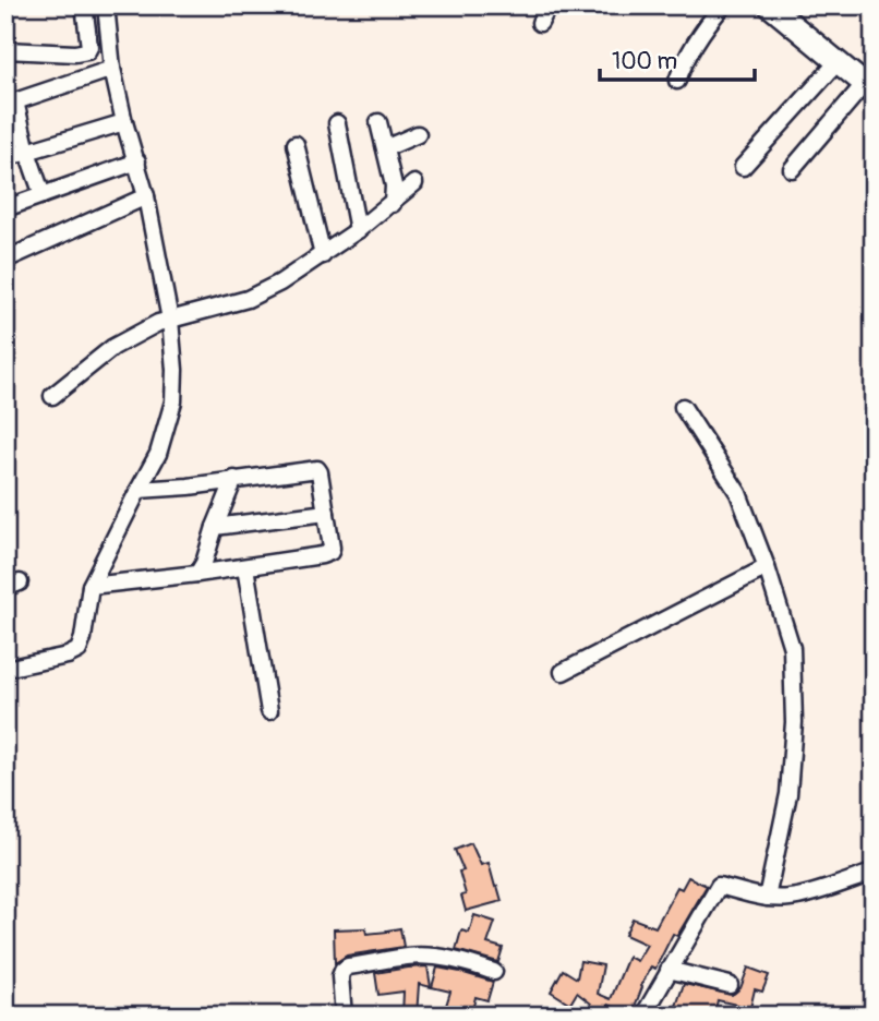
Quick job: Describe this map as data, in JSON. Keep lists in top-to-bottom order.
{
  "scale_bar": "100 m"
}
